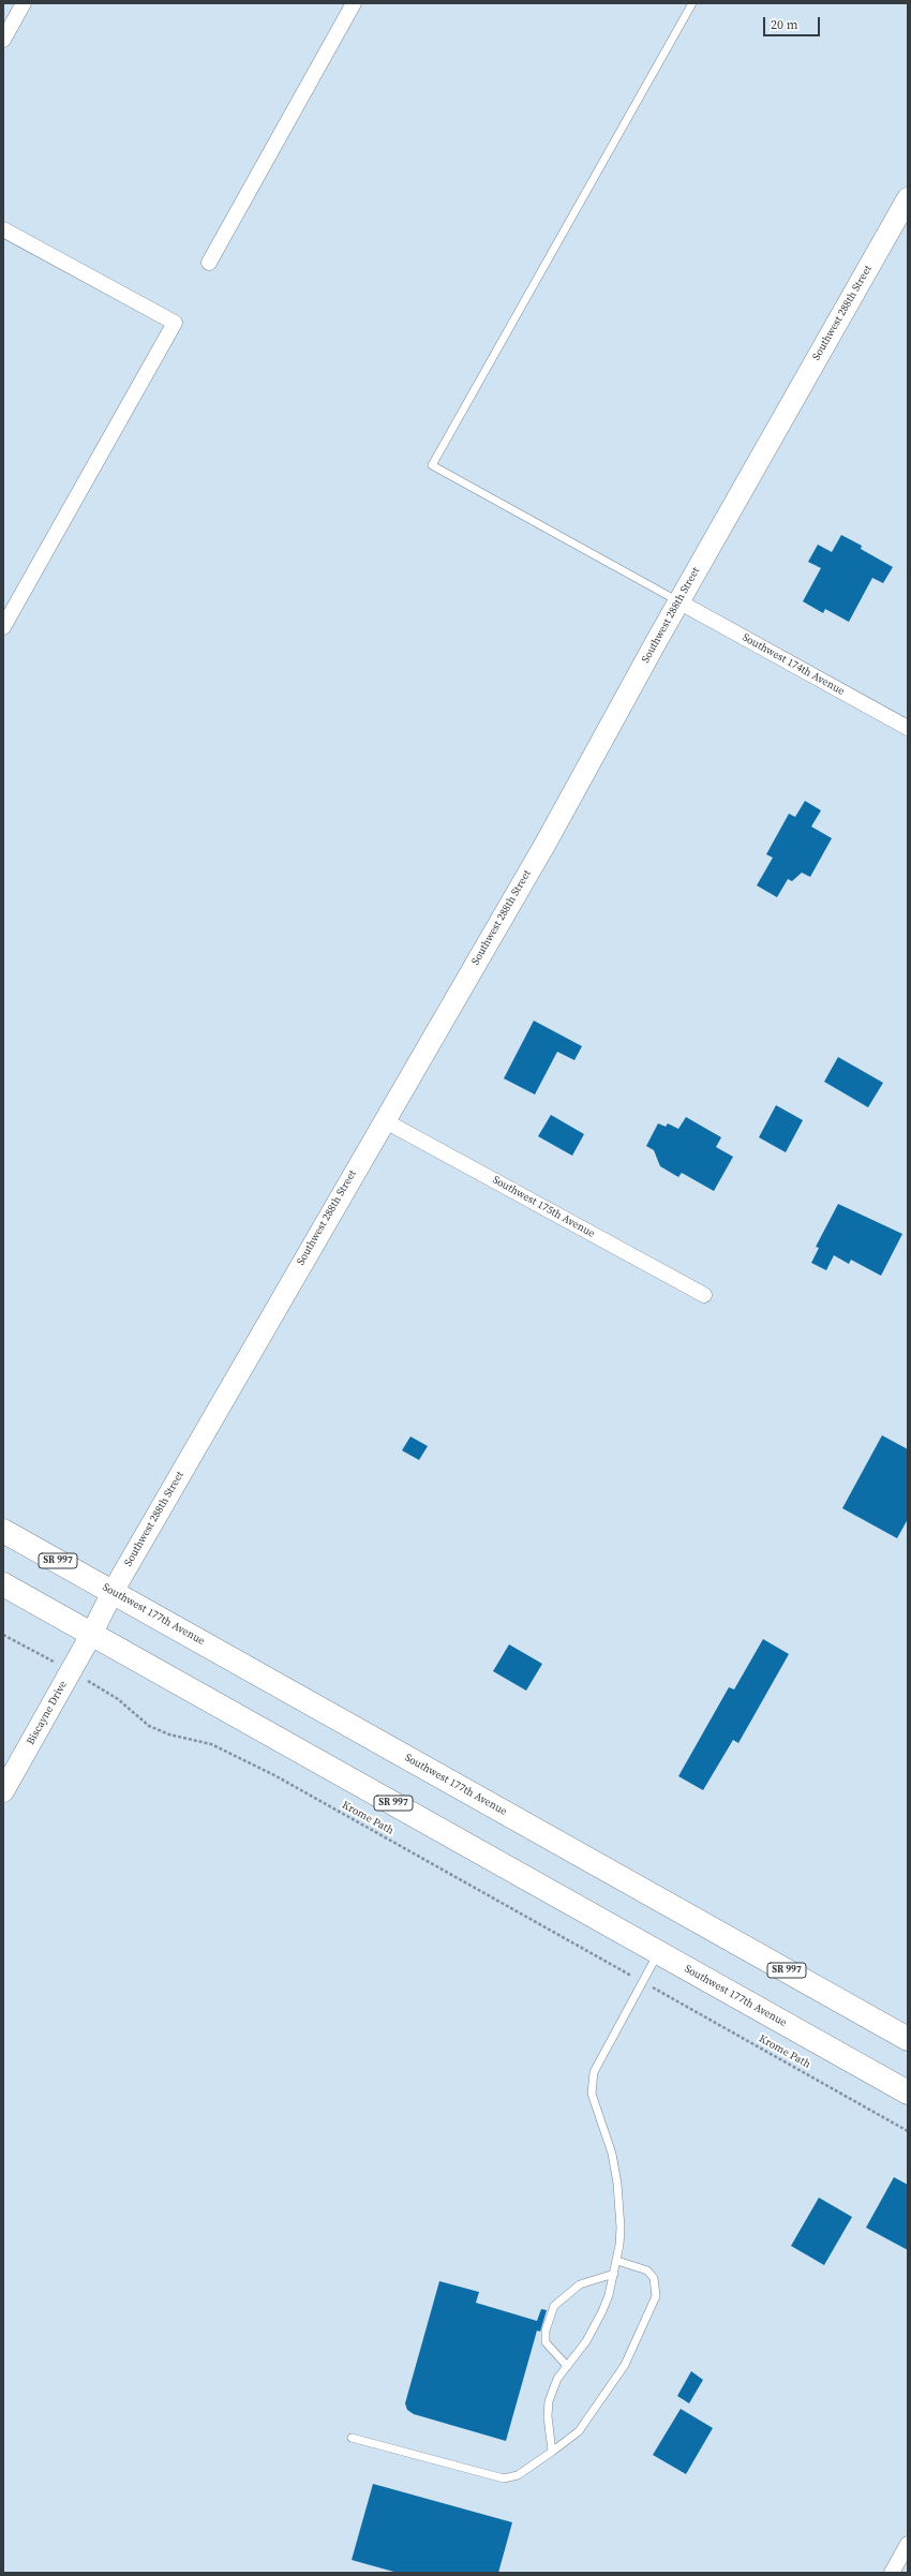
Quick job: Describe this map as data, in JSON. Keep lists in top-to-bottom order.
{
  "streets": {
    "highway": ["SR 997", "Southwest 177th Avenue"],
    "street": [
      "Southwest 288th Street",
      "Southwest 174th Avenue",
      "Southwest 175th Avenue",
      "Biscayne Drive"
    ],
    "path": ["Krome Path"]
  },
  "crossings": [
    ["Southwest 288th Street", "Southwest 174th Avenue"],
    ["Southwest 288th Street", "Southwest 175th Avenue"],
    ["Southwest 288th Street", "Southwest 177th Avenue"],
    ["Southwest 288th Street", "Biscayne Drive"],
    ["Southwest 177th Avenue", "Biscayne Drive"]
  ],
  "scale_bar": "20 m"
}
